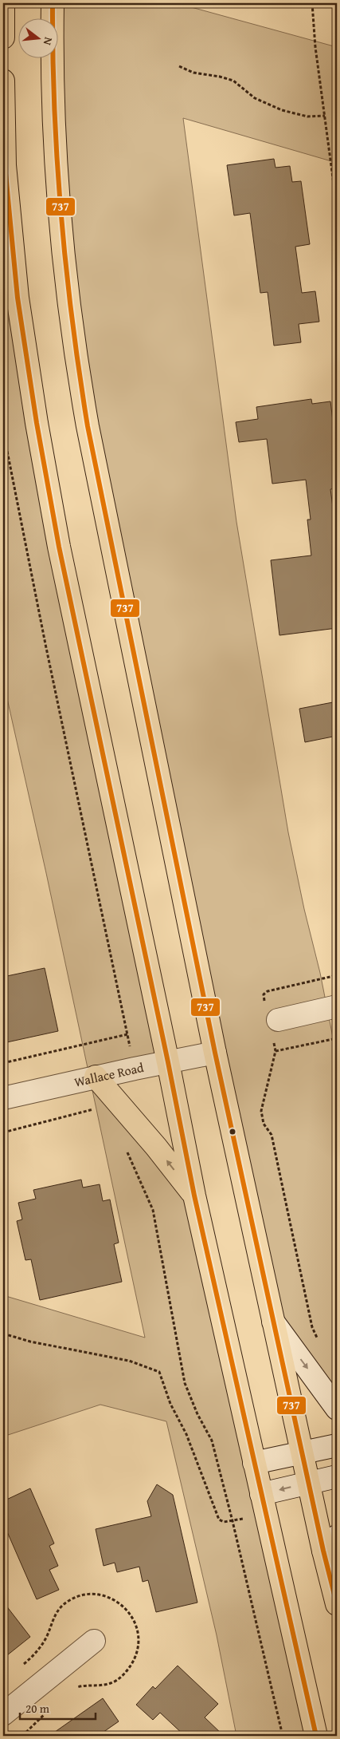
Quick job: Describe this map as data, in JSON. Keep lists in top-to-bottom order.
{
  "streets": {
    "street": ["Wallace Road"]
  },
  "lines": ["transit line 737"],
  "scale_bar": "20 m",
  "north": "right"
}
